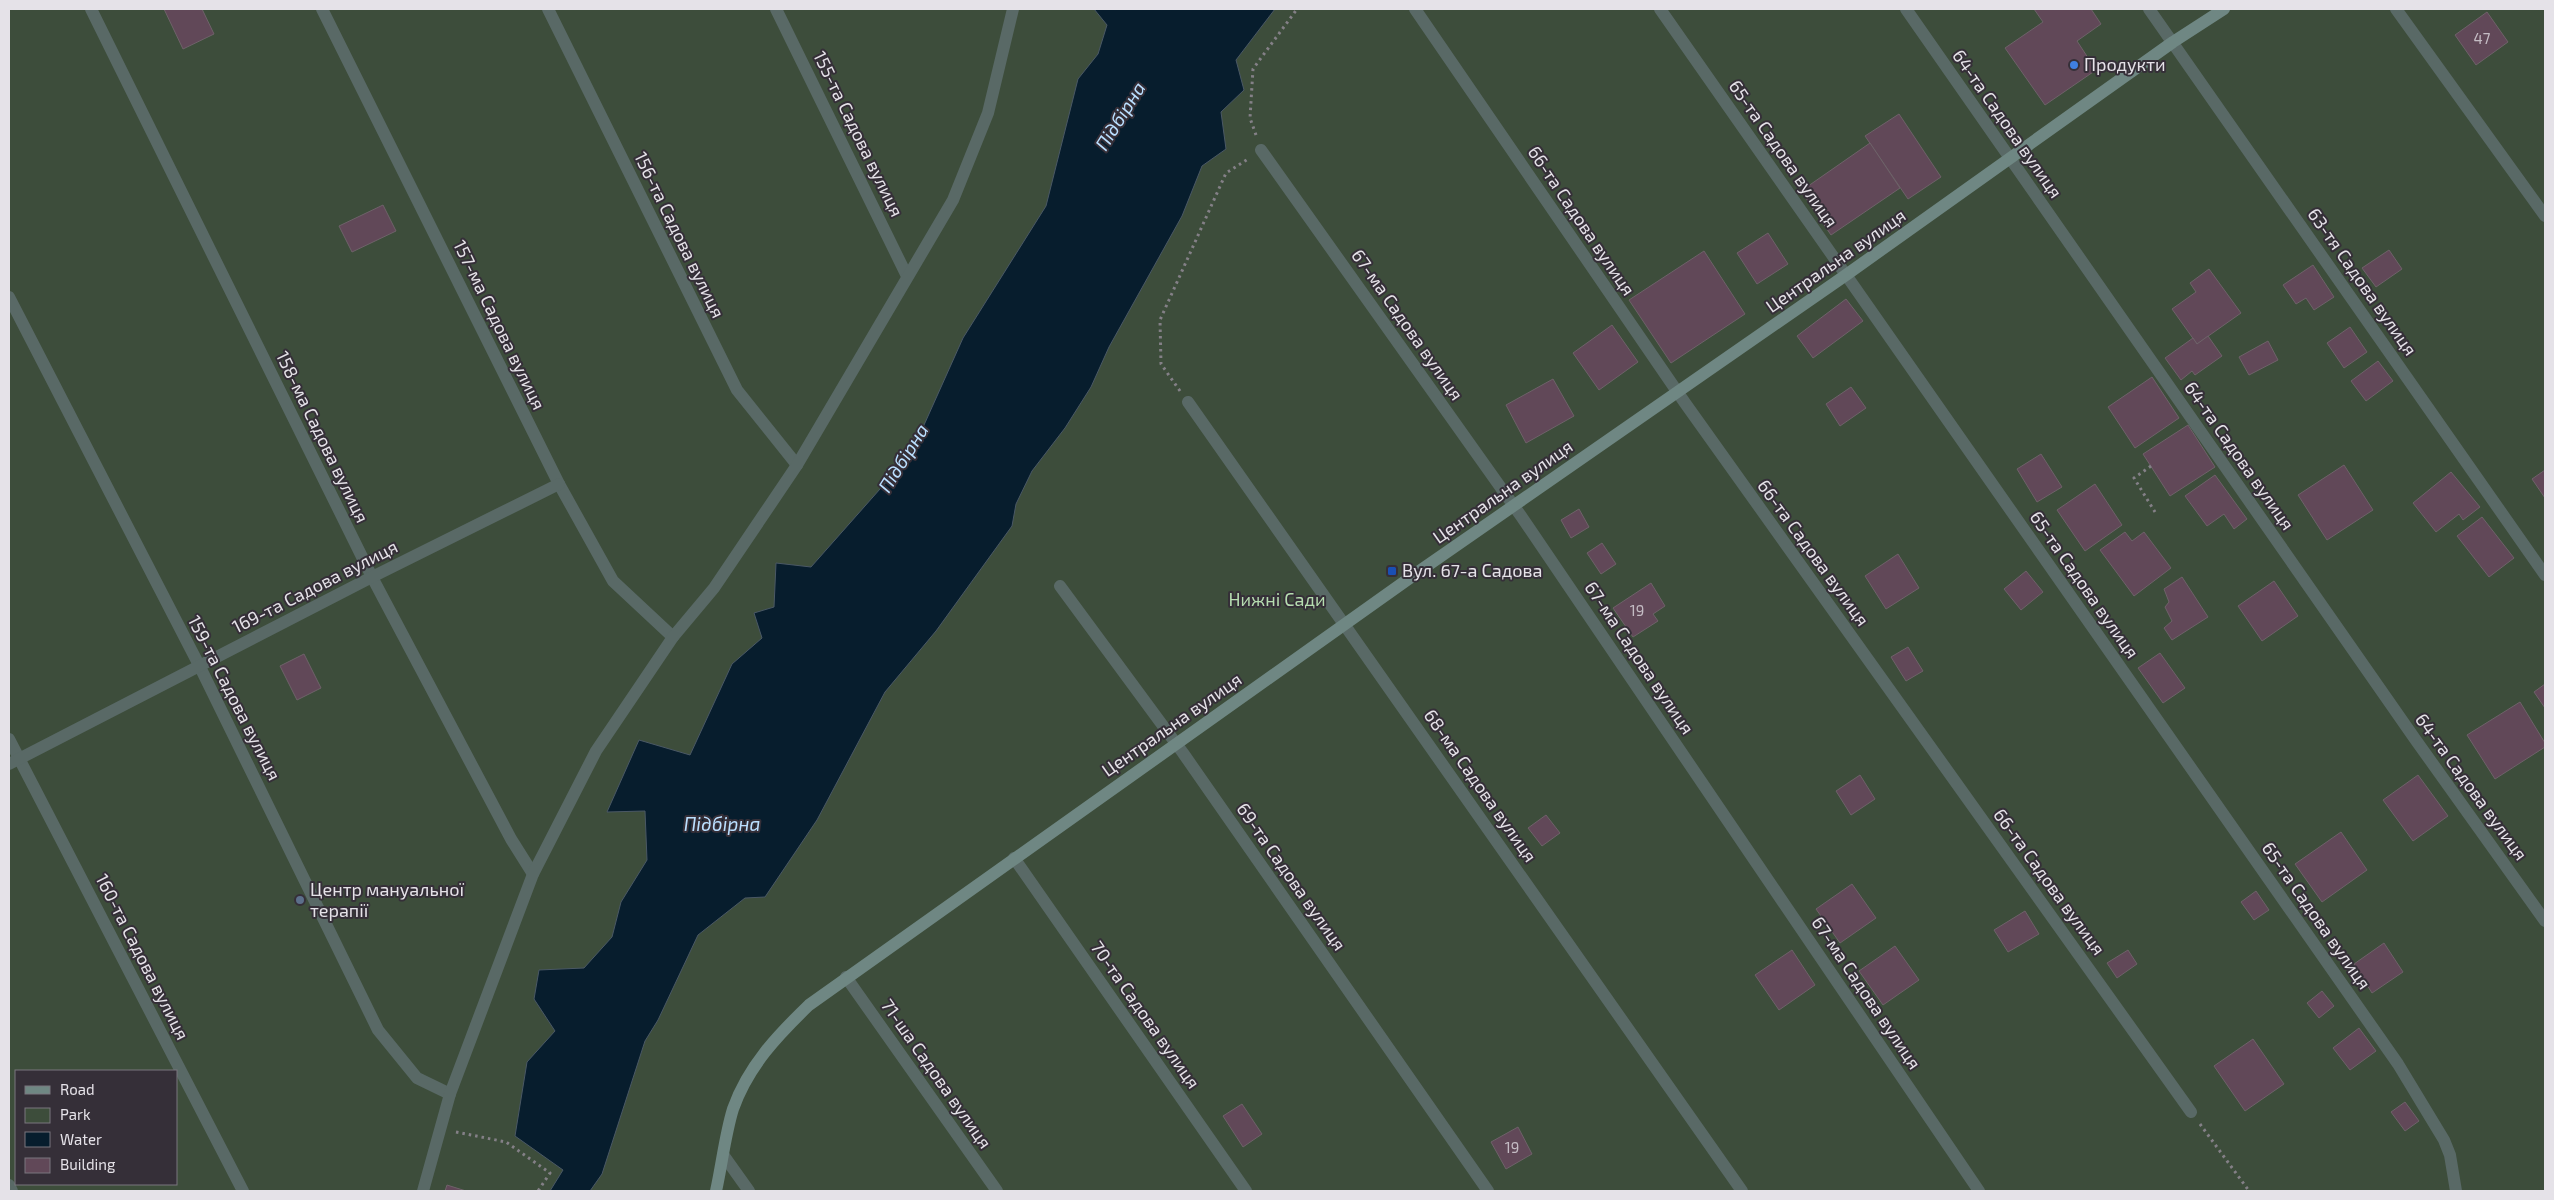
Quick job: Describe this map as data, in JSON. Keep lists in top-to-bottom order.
{
  "streets": {
    "street": [
      "64-та Садова вулиця",
      "155-та Садова вулиця",
      "65-та Садова вулиця",
      "66-та Садова вулиця",
      "156-та Садова вулиця",
      "Центральна вулиця",
      "63-тя Садова вулиця",
      "157-ма Садова вулиця",
      "67-ма Садова вулиця",
      "158-ма Садова вулиця",
      "169-та Садова вулиця",
      "159-та Садова вулиця",
      "68-ма Садова вулиця",
      "69-та Садова вулиця",
      "160-та Садова вулиця",
      "70-та Садова вулиця",
      "71-ша Садова вулиця"
    ]
  },
  "crossings": [
    ["64-та Садова вулиця", "Центральна вулиця"],
    ["65-та Садова вулиця", "Центральна вулиця"],
    ["66-та Садова вулиця", "Центральна вулиця"],
    ["Центральна вулиця", "63-тя Садова вулиця"],
    ["Центральна вулиця", "67-ма Садова вулиця"],
    ["Центральна вулиця", "68-ма Садова вулиця"],
    ["Центральна вулиця", "69-та Садова вулиця"],
    ["Центральна вулиця", "70-та Садова вулиця"],
    ["Центральна вулиця", "71-ша Садова вулиця"],
    ["157-ма Садова вулиця", "169-та Садова вулиця"],
    ["158-ма Садова вулиця", "169-та Садова вулиця"],
    ["169-та Садова вулиця", "159-та Садова вулиця"],
    ["169-та Садова вулиця", "160-та Садова вулиця"]
  ],
  "water": ["Підбірна"],
  "parks": ["Нижні Сади"],
  "places": {
    "other": ["Продукти", "Центр мануальної терапії"],
    "transit": ["Вул. 67-а Садова"]
  },
  "house_numbers": ["47", "19", "19"],
  "legend": [
    "Road",
    "Park",
    "Water",
    "Building"
  ]
}
